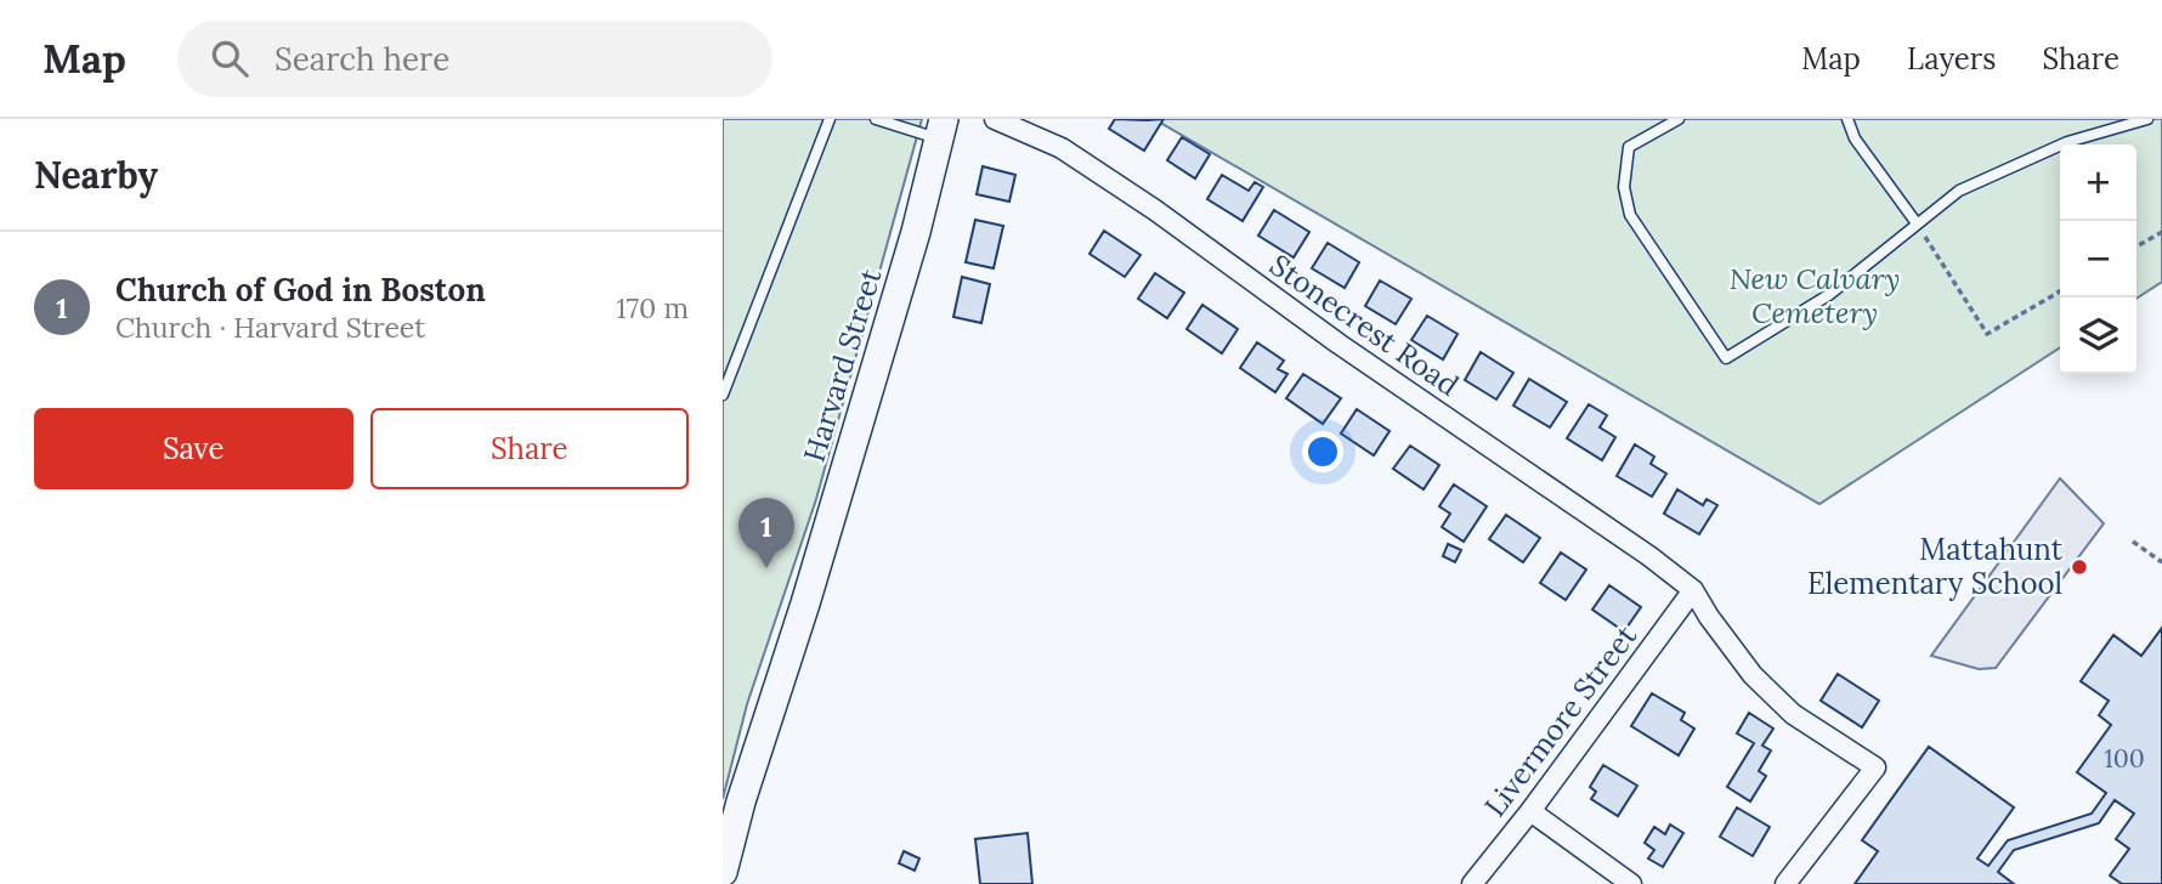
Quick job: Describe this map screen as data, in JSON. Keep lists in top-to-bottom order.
{
  "streets": {
    "main road": ["Harvard Street"],
    "street": ["Stonecrest Road", "Livermore Street"]
  },
  "crossings": [
    ["Stonecrest Road", "Livermore Street"]
  ],
  "parks": ["New Calvary Cemetery"],
  "places": ["Mattahunt Elementary School"],
  "house_numbers": ["100"],
  "page": {
    "header": "Map",
    "search": "Search here",
    "nav": ["Map", "Layers", "Share"],
    "heading": "Nearby",
    "map_buttons": ["+", "−"],
    "list": [
      {
        "mark": "1",
        "name": "Church of God in Boston",
        "note": "Church · Harvard Street",
        "value": "170 m"
      }
    ],
    "buttons": ["Save", "Share"],
    "pins": "1"
  }
}
